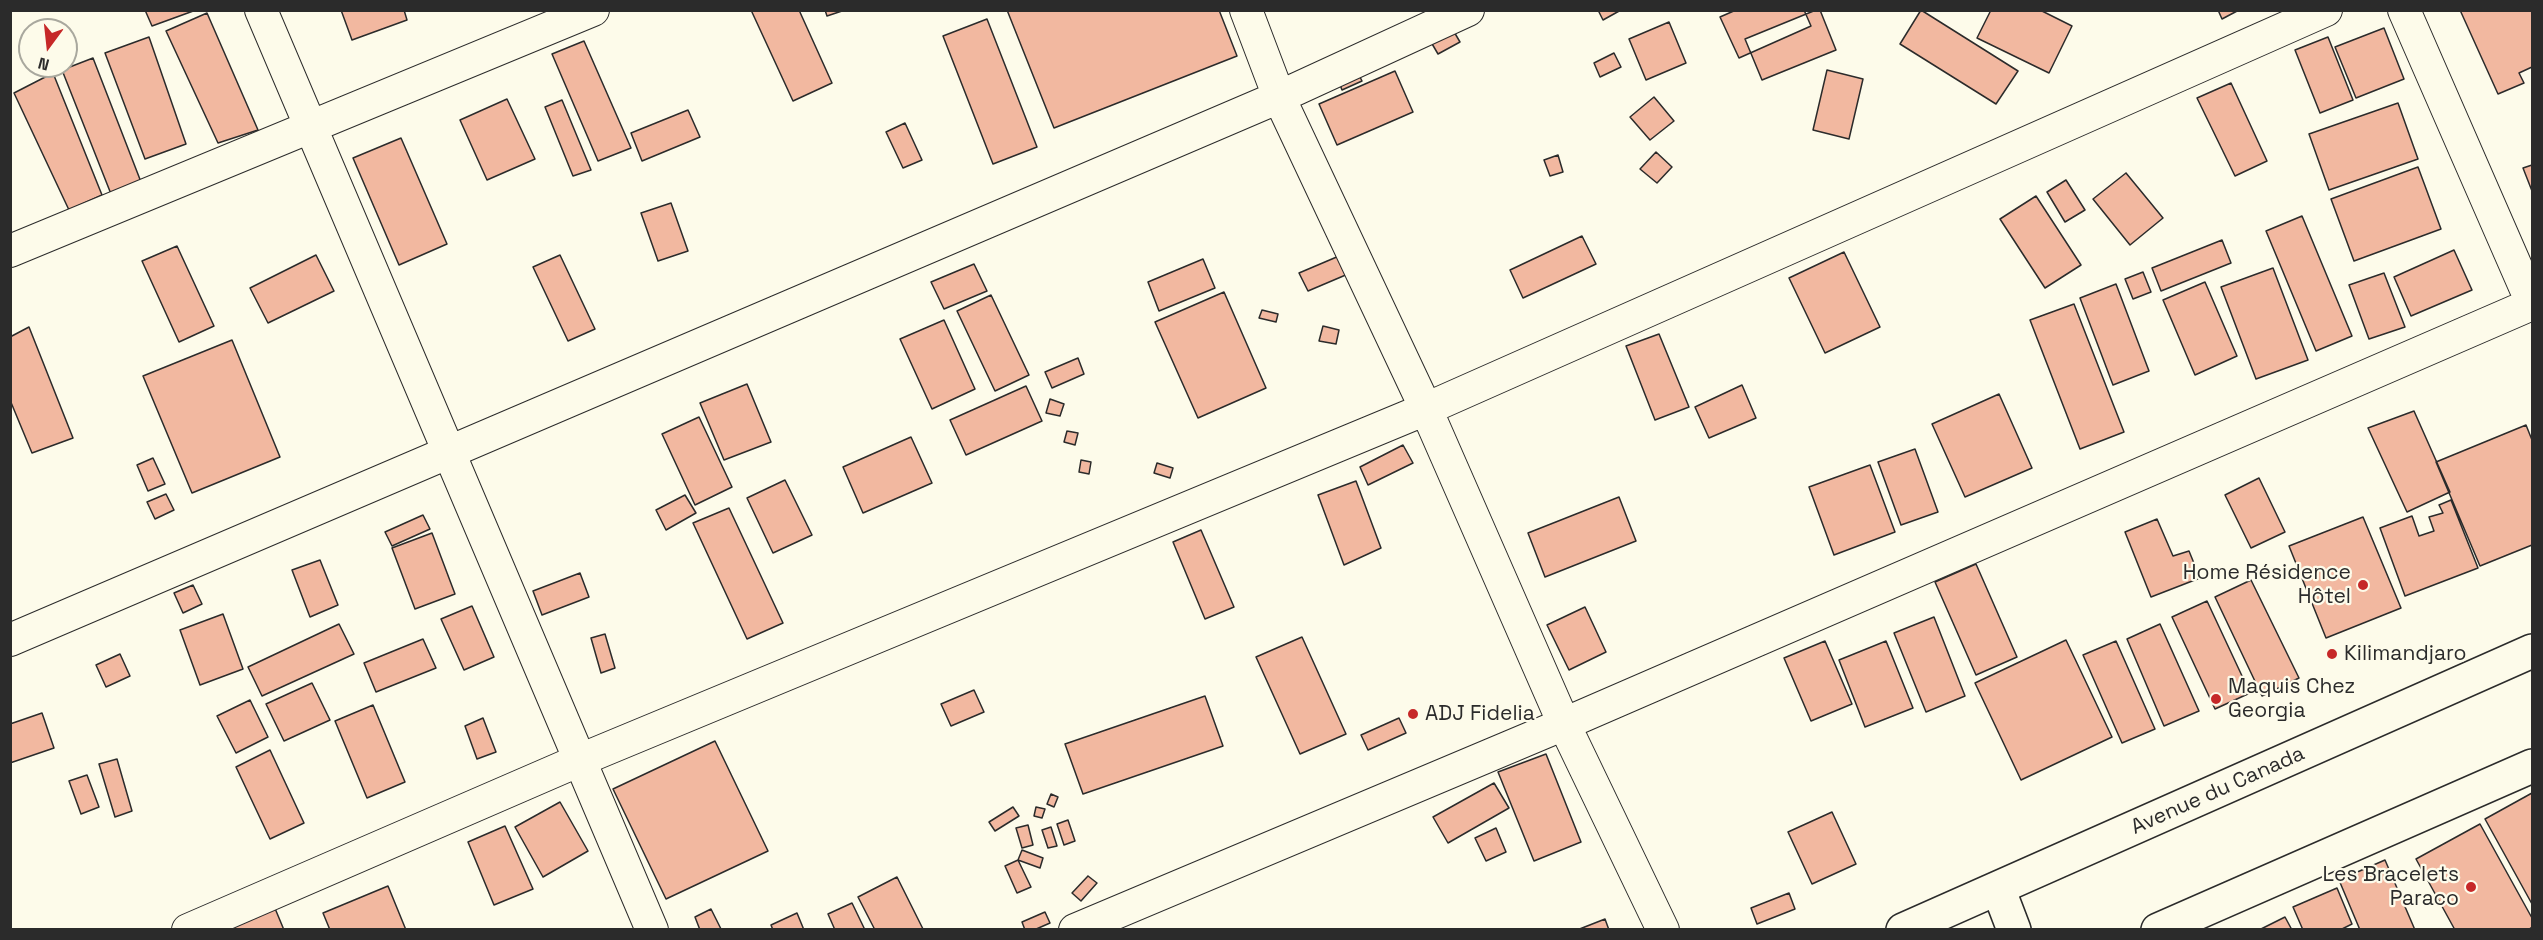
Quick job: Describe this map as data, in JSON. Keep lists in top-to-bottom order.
{
  "streets": {
    "main road": ["Avenue du Canada"]
  },
  "places": [
    "Home Résidence Hôtel",
    "Kilimandjaro",
    "Maquis Chez Georgia",
    "ADJ Fidelia",
    "Les Bracelets Paraco"
  ],
  "north": "bottom"
}
